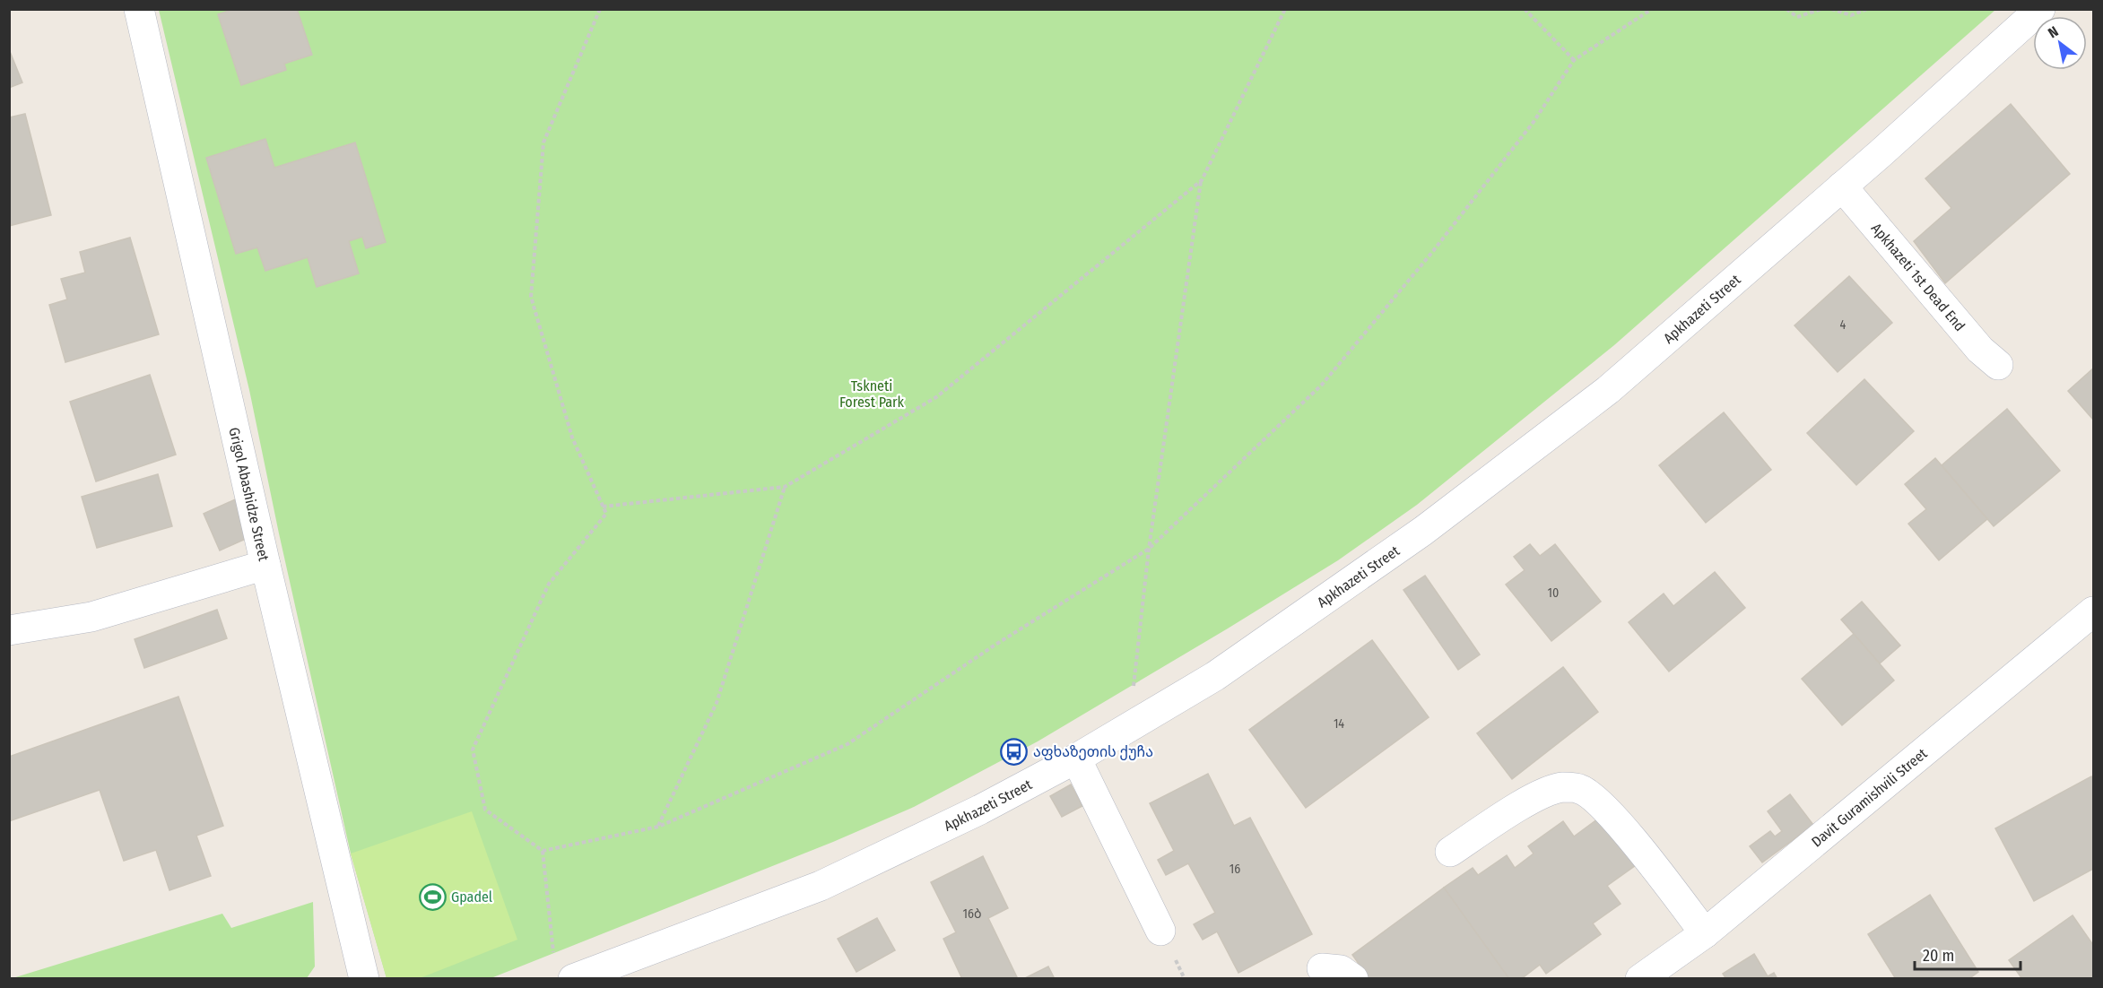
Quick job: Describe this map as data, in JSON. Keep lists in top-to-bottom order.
{
  "streets": {
    "street": [
      "Apkhazeti 1st Dead End",
      "Apkhazeti Street",
      "Grigol Abashidze Street",
      "Davit Guramishvili Street"
    ]
  },
  "crossings": [
    ["Apkhazeti 1st Dead End", "Apkhazeti Street"]
  ],
  "parks": ["Tskneti Forest Park"],
  "places": {
    "bus stop": ["აფხაზეთის ქუჩა"],
    "sports": ["Gpadel"]
  },
  "house_numbers": [
    "4",
    "10",
    "14",
    "16",
    "16ბ"
  ],
  "scale_bar": "20 m",
  "north": "top left"
}
